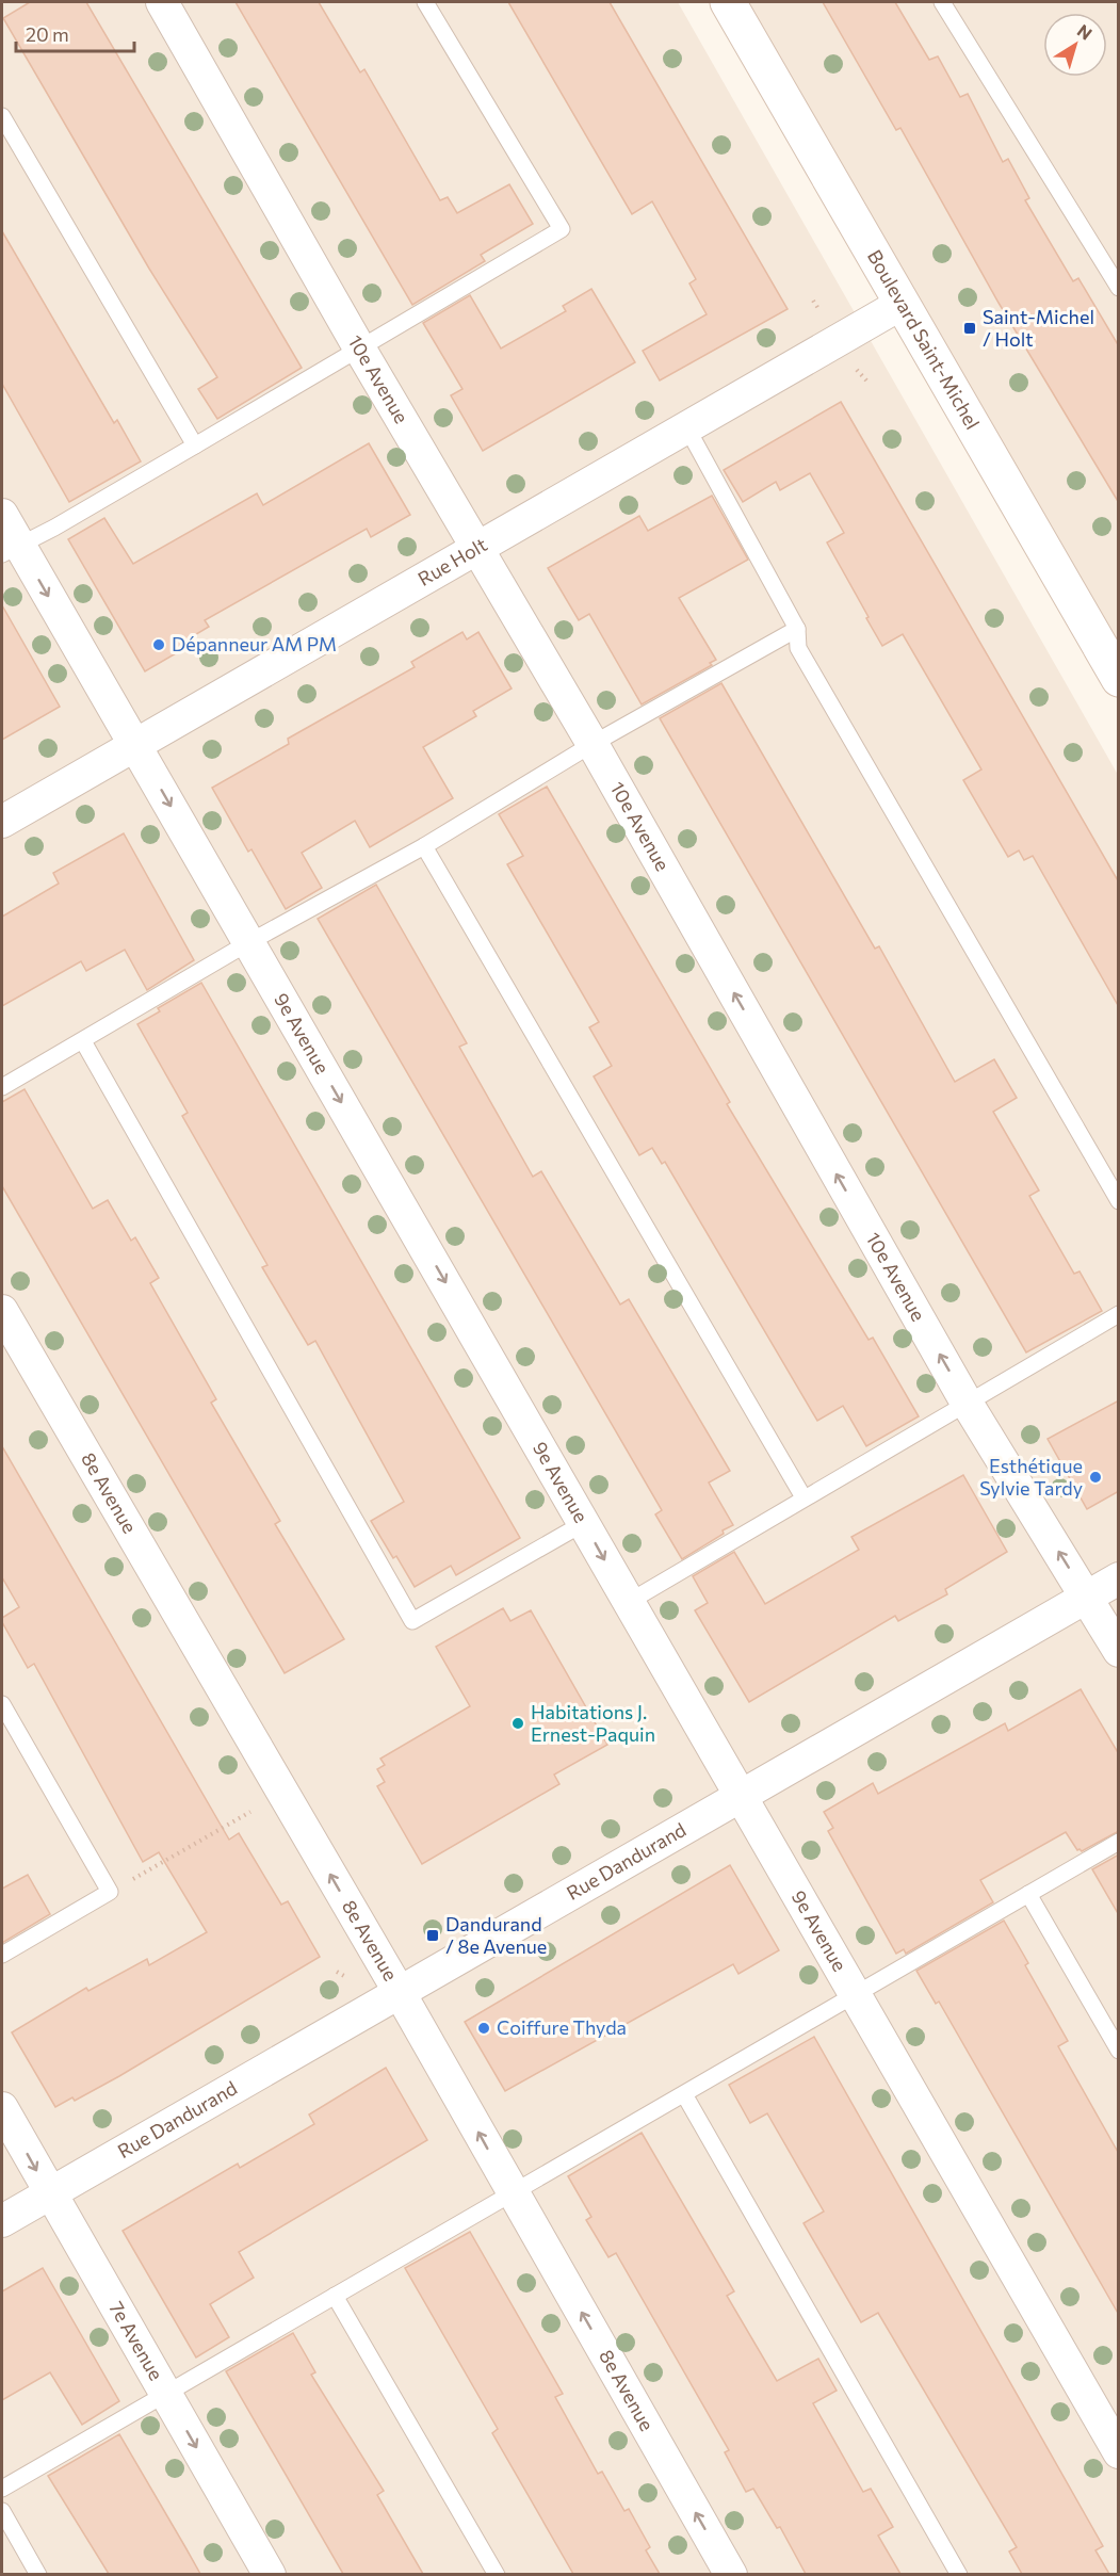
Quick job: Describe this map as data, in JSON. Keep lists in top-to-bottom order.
{
  "streets": {
    "main road": ["Boulevard Saint-Michel"],
    "street": [
      "10e Avenue",
      "Rue Holt",
      "9e Avenue",
      "8e Avenue",
      "Rue Dandurand",
      "7e Avenue"
    ]
  },
  "crossings": [
    ["Boulevard Saint-Michel", "Rue Holt"],
    ["10e Avenue", "Rue Holt"],
    ["10e Avenue", "Rue Dandurand"],
    ["Rue Holt", "9e Avenue"],
    ["9e Avenue", "Rue Dandurand"],
    ["8e Avenue", "Rue Dandurand"],
    ["Rue Dandurand", "7e Avenue"]
  ],
  "one_way": [
    "10e Avenue",
    "9e Avenue",
    "8e Avenue",
    "7e Avenue"
  ],
  "places": {
    "transit": ["Saint-Michel / Holt", "Dandurand / 8e Avenue"],
    "other": [
      "Dépanneur AM PM",
      "Esthétique Sylvie Tardy",
      "Habitations J. Ernest-Paquin",
      "Coiffure Thyda"
    ]
  },
  "scale_bar": "20 m",
  "north": "top right"
}
